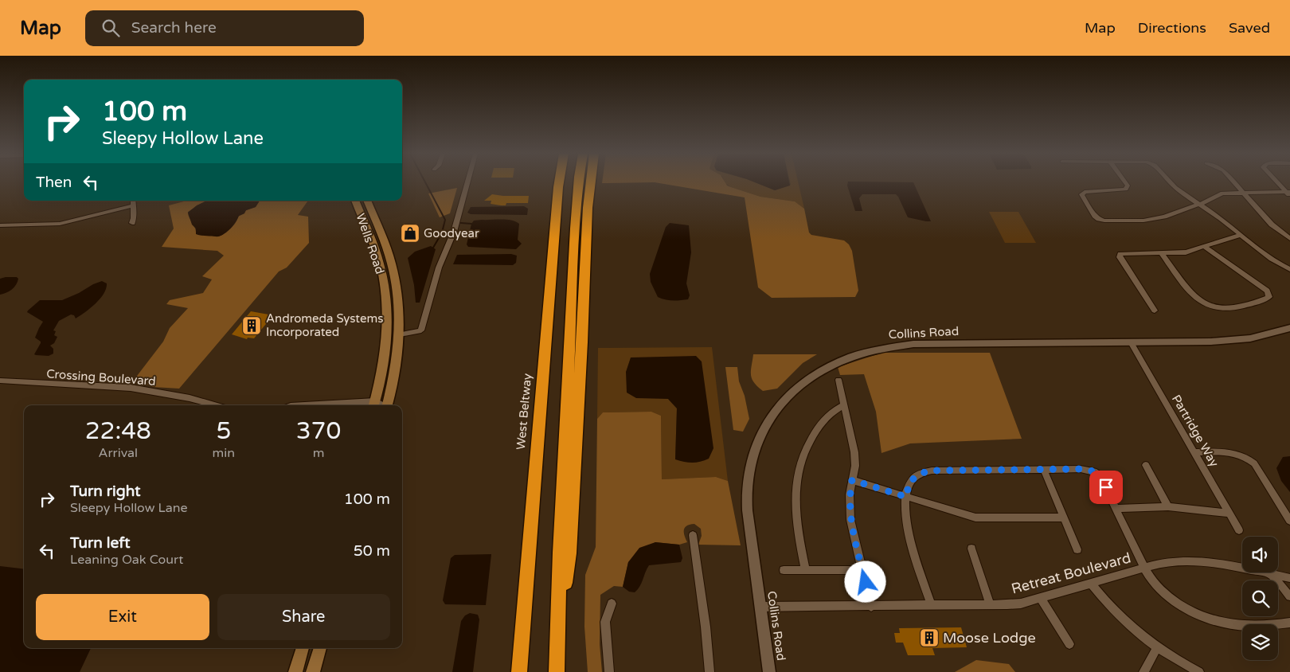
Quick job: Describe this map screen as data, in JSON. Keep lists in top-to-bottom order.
{
  "streets": {
    "highway": ["West Beltway"],
    "main road": ["Wells Road"],
    "street": [
      "Collins Road",
      "Crossing Boulevard",
      "Partridge Way",
      "Retreat Boulevard"
    ]
  },
  "crossings": [
    ["Collins Road", "Partridge Way"],
    ["Collins Road", "Retreat Boulevard"]
  ],
  "places": {
    "shop": ["Goodyear"],
    "building": ["Andromeda Systems Incorporated", "Moose Lodge"]
  },
  "page": {
    "header": "Map",
    "search": "Search here",
    "nav": ["Map", "Directions", "Saved"],
    "turn": ["100 m", "Sleepy Hollow Lane"],
    "then": "Then",
    "eta": [
      "22:48",
      "Arrival",
      "5",
      "min",
      "370",
      "m"
    ],
    "list": [
      {
        "name": "Turn right",
        "note": "Sleepy Hollow Lane",
        "value": "100 m"
      },
      {
        "name": "Turn left",
        "note": "Leaning Oak Court",
        "value": "50 m"
      }
    ],
    "buttons": ["Exit", "Share"]
  }
}
